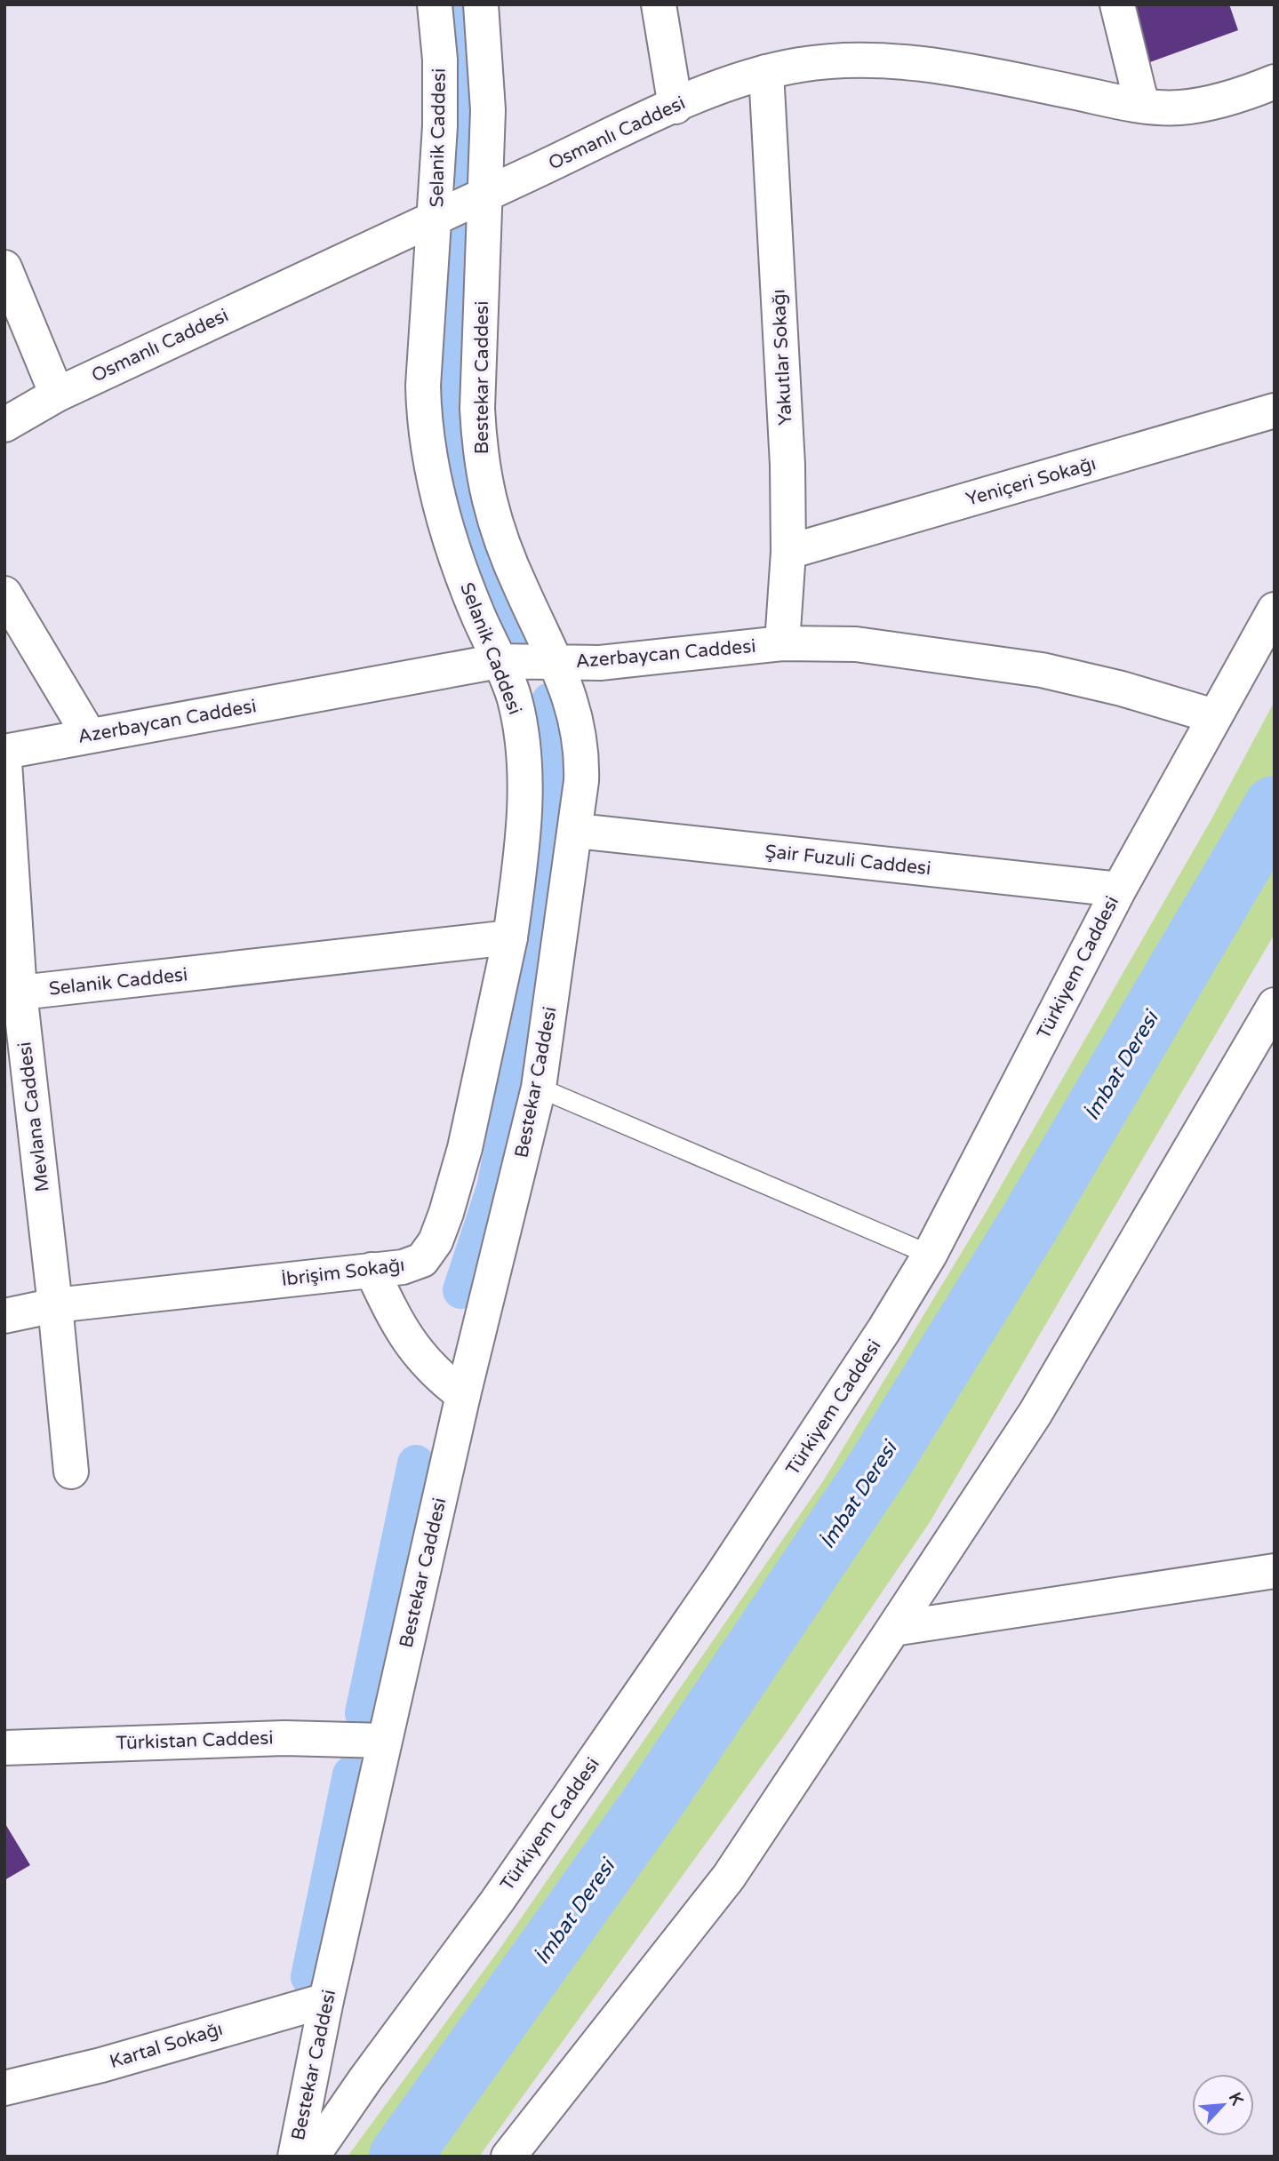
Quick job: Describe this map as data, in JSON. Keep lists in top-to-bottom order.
{
  "streets": {
    "street": [
      "Osmanlı Caddesi",
      "Selanik Caddesi",
      "Yakutlar Sokağı",
      "Bestekar Caddesi",
      "Yeniçeri Sokağı",
      "Azerbaycan Caddesi",
      "Şair Fuzuli Caddesi",
      "Türkiyem Caddesi",
      "Mevlana Caddesi",
      "İbrişim Sokağı",
      "Türkistan Caddesi",
      "Kartal Sokağı"
    ]
  },
  "crossings": [
    ["Osmanlı Caddesi", "Selanik Caddesi"],
    ["Osmanlı Caddesi", "Yakutlar Sokağı"],
    ["Osmanlı Caddesi", "Bestekar Caddesi"],
    ["Selanik Caddesi", "Azerbaycan Caddesi"],
    ["Selanik Caddesi", "Mevlana Caddesi"],
    ["Selanik Caddesi", "İbrişim Sokağı"],
    ["Yakutlar Sokağı", "Yeniçeri Sokağı"],
    ["Yakutlar Sokağı", "Azerbaycan Caddesi"],
    ["Bestekar Caddesi", "Azerbaycan Caddesi"],
    ["Bestekar Caddesi", "Şair Fuzuli Caddesi"],
    ["Bestekar Caddesi", "Türkistan Caddesi"],
    ["Bestekar Caddesi", "Kartal Sokağı"],
    ["Azerbaycan Caddesi", "Türkiyem Caddesi"],
    ["Şair Fuzuli Caddesi", "Türkiyem Caddesi"],
    ["Mevlana Caddesi", "İbrişim Sokağı"]
  ],
  "water": ["İmbat Deresi"],
  "north": "top right"
}
